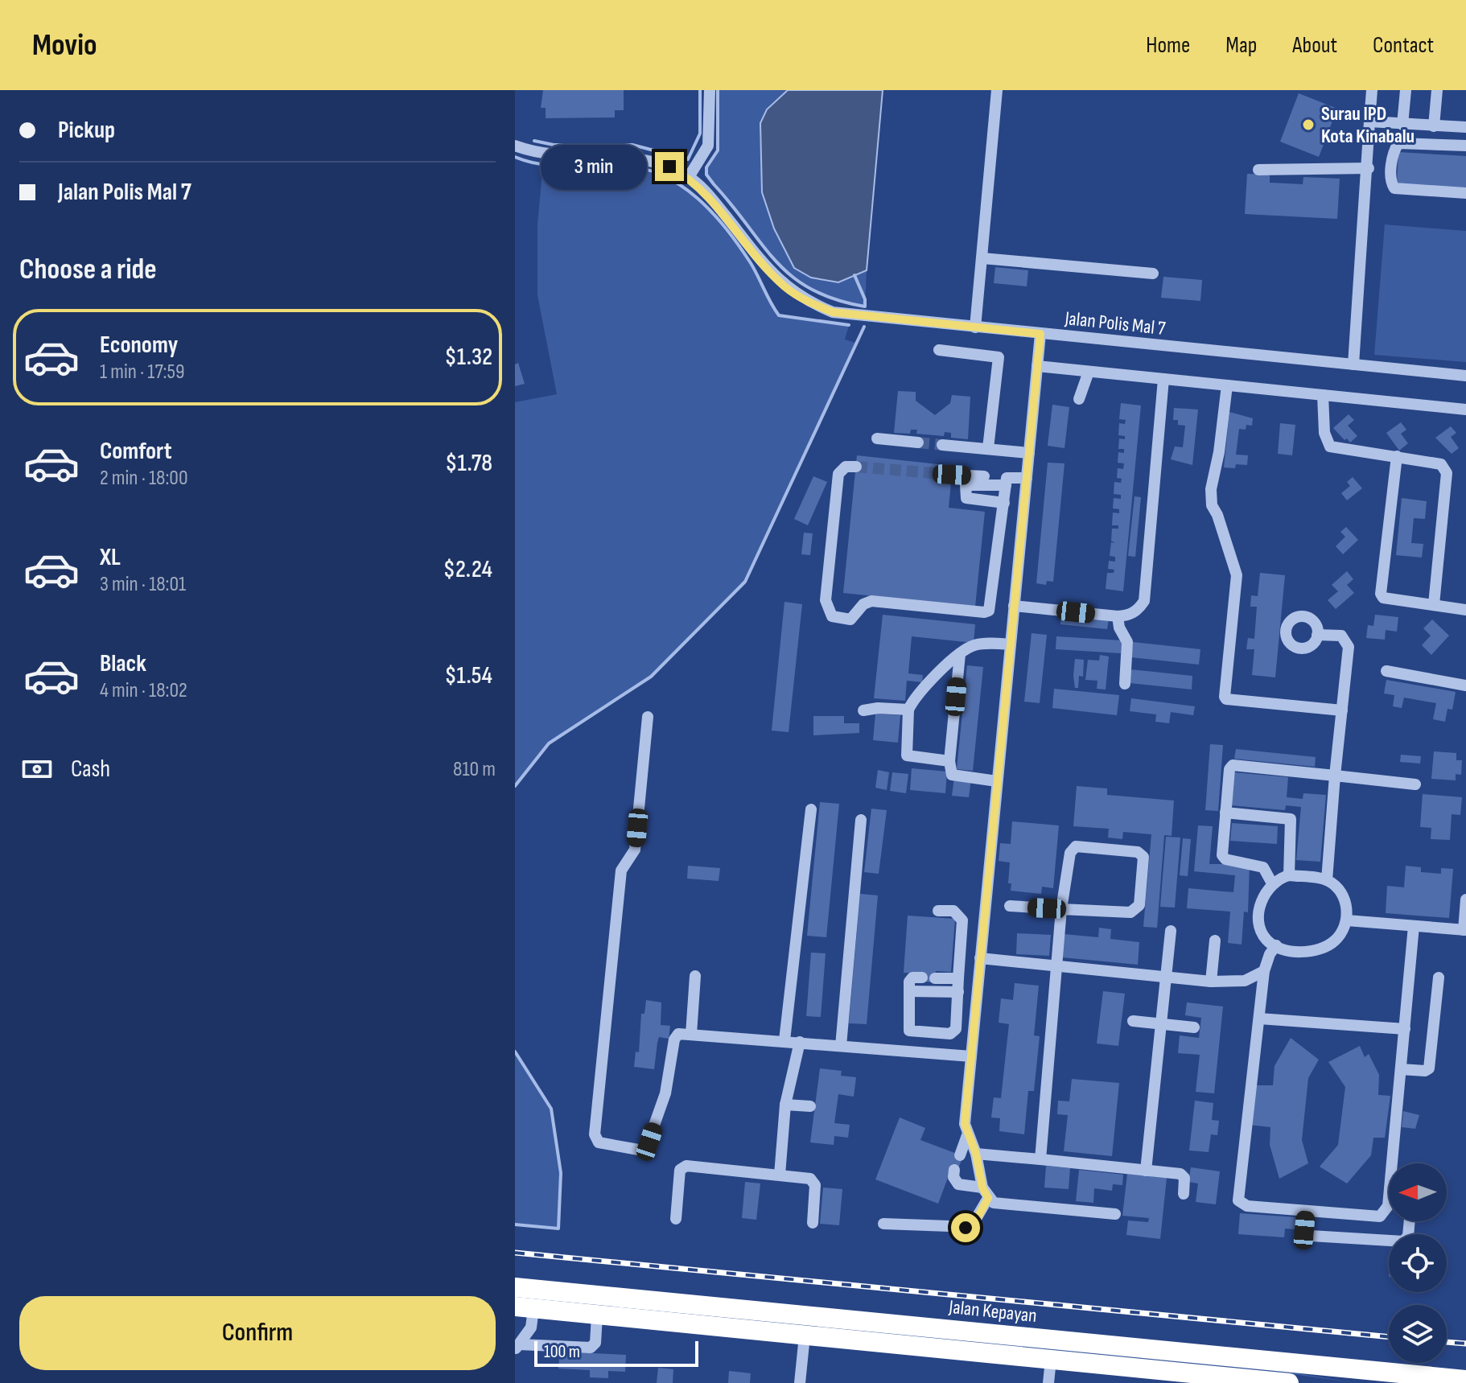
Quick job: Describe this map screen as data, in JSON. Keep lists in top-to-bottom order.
{
  "streets": {
    "highway": ["Jalan Kepayan"],
    "street": ["Jalan Polis Mal 7"]
  },
  "places": ["Surau IPD Kota Kinabalu"],
  "scale_bar": "100 m",
  "north": "left",
  "page": {
    "header": "Movio",
    "nav": [
      "Home",
      "Map",
      "About",
      "Contact"
    ],
    "banner": ["Pickup", "Jalan Polis Mal 7"],
    "bubble": "3 min",
    "heading": "Choose a ride",
    "list": [
      {
        "name": "Economy",
        "note": "1 min · 17:59",
        "value": "$1.32"
      },
      {
        "name": "Comfort",
        "note": "2 min · 18:00",
        "value": "$1.78"
      },
      {
        "name": "XL",
        "note": "3 min · 18:01",
        "value": "$2.24"
      },
      {
        "name": "Black",
        "note": "4 min · 18:02",
        "value": "$1.54"
      }
    ],
    "pay": ["Cash", "810 m"],
    "buttons": "Confirm",
    "scale": "100 m"
  }
}
